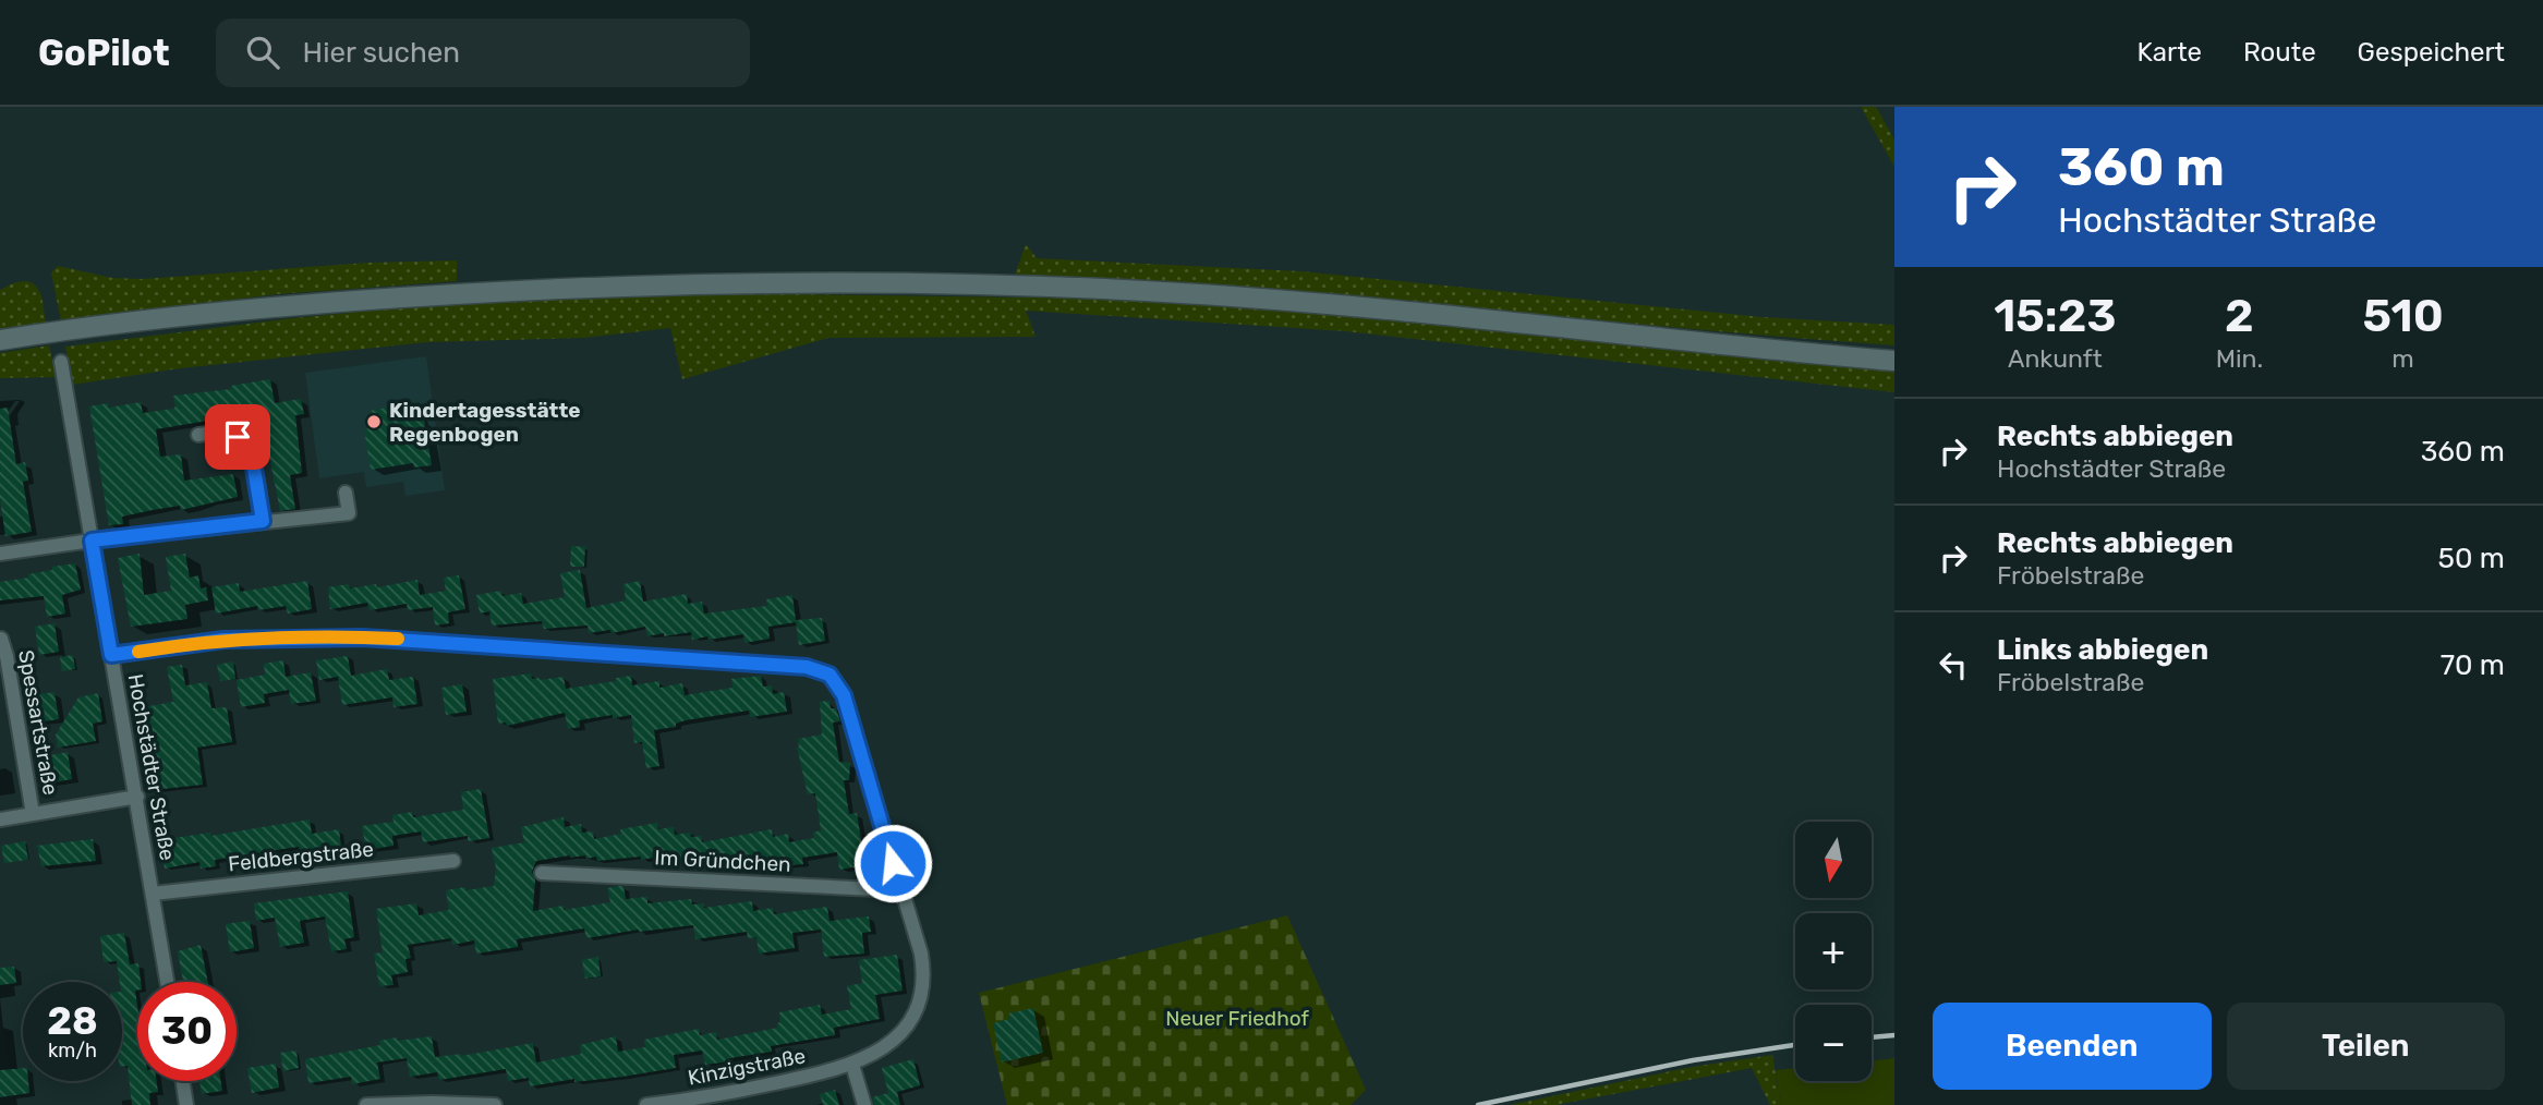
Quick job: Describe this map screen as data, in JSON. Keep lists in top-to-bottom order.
{
  "streets": {
    "street": [
      "Spessartstraße",
      "Hochstädter Straße",
      "Feldbergstraße",
      "Im Gründchen",
      "Kinzigstraße"
    ]
  },
  "crossings": [
    ["Hochstädter Straße", "Feldbergstraße"],
    ["Im Gründchen", "Kinzigstraße"]
  ],
  "parks": ["Neuer Friedhof"],
  "places": ["Kindertagesstätte Regenbogen"],
  "north": "bottom",
  "page": {
    "header": "GoPilot",
    "search": "Hier suchen",
    "nav": ["Karte", "Route", "Gespeichert"],
    "turn": ["360 m", "Hochstädter Straße"],
    "eta": [
      "15:23",
      "Ankunft",
      "2",
      "Min.",
      "510",
      "m"
    ],
    "list": [
      {
        "name": "Rechts abbiegen",
        "note": "Hochstädter Straße",
        "value": "360 m"
      },
      {
        "name": "Rechts abbiegen",
        "note": "Fröbelstraße",
        "value": "50 m"
      },
      {
        "name": "Links abbiegen",
        "note": "Fröbelstraße",
        "value": "70 m"
      }
    ],
    "map_buttons": ["+", "−"],
    "speed": "28 km/h",
    "limit": "30",
    "buttons": ["Beenden", "Teilen"]
  }
}
